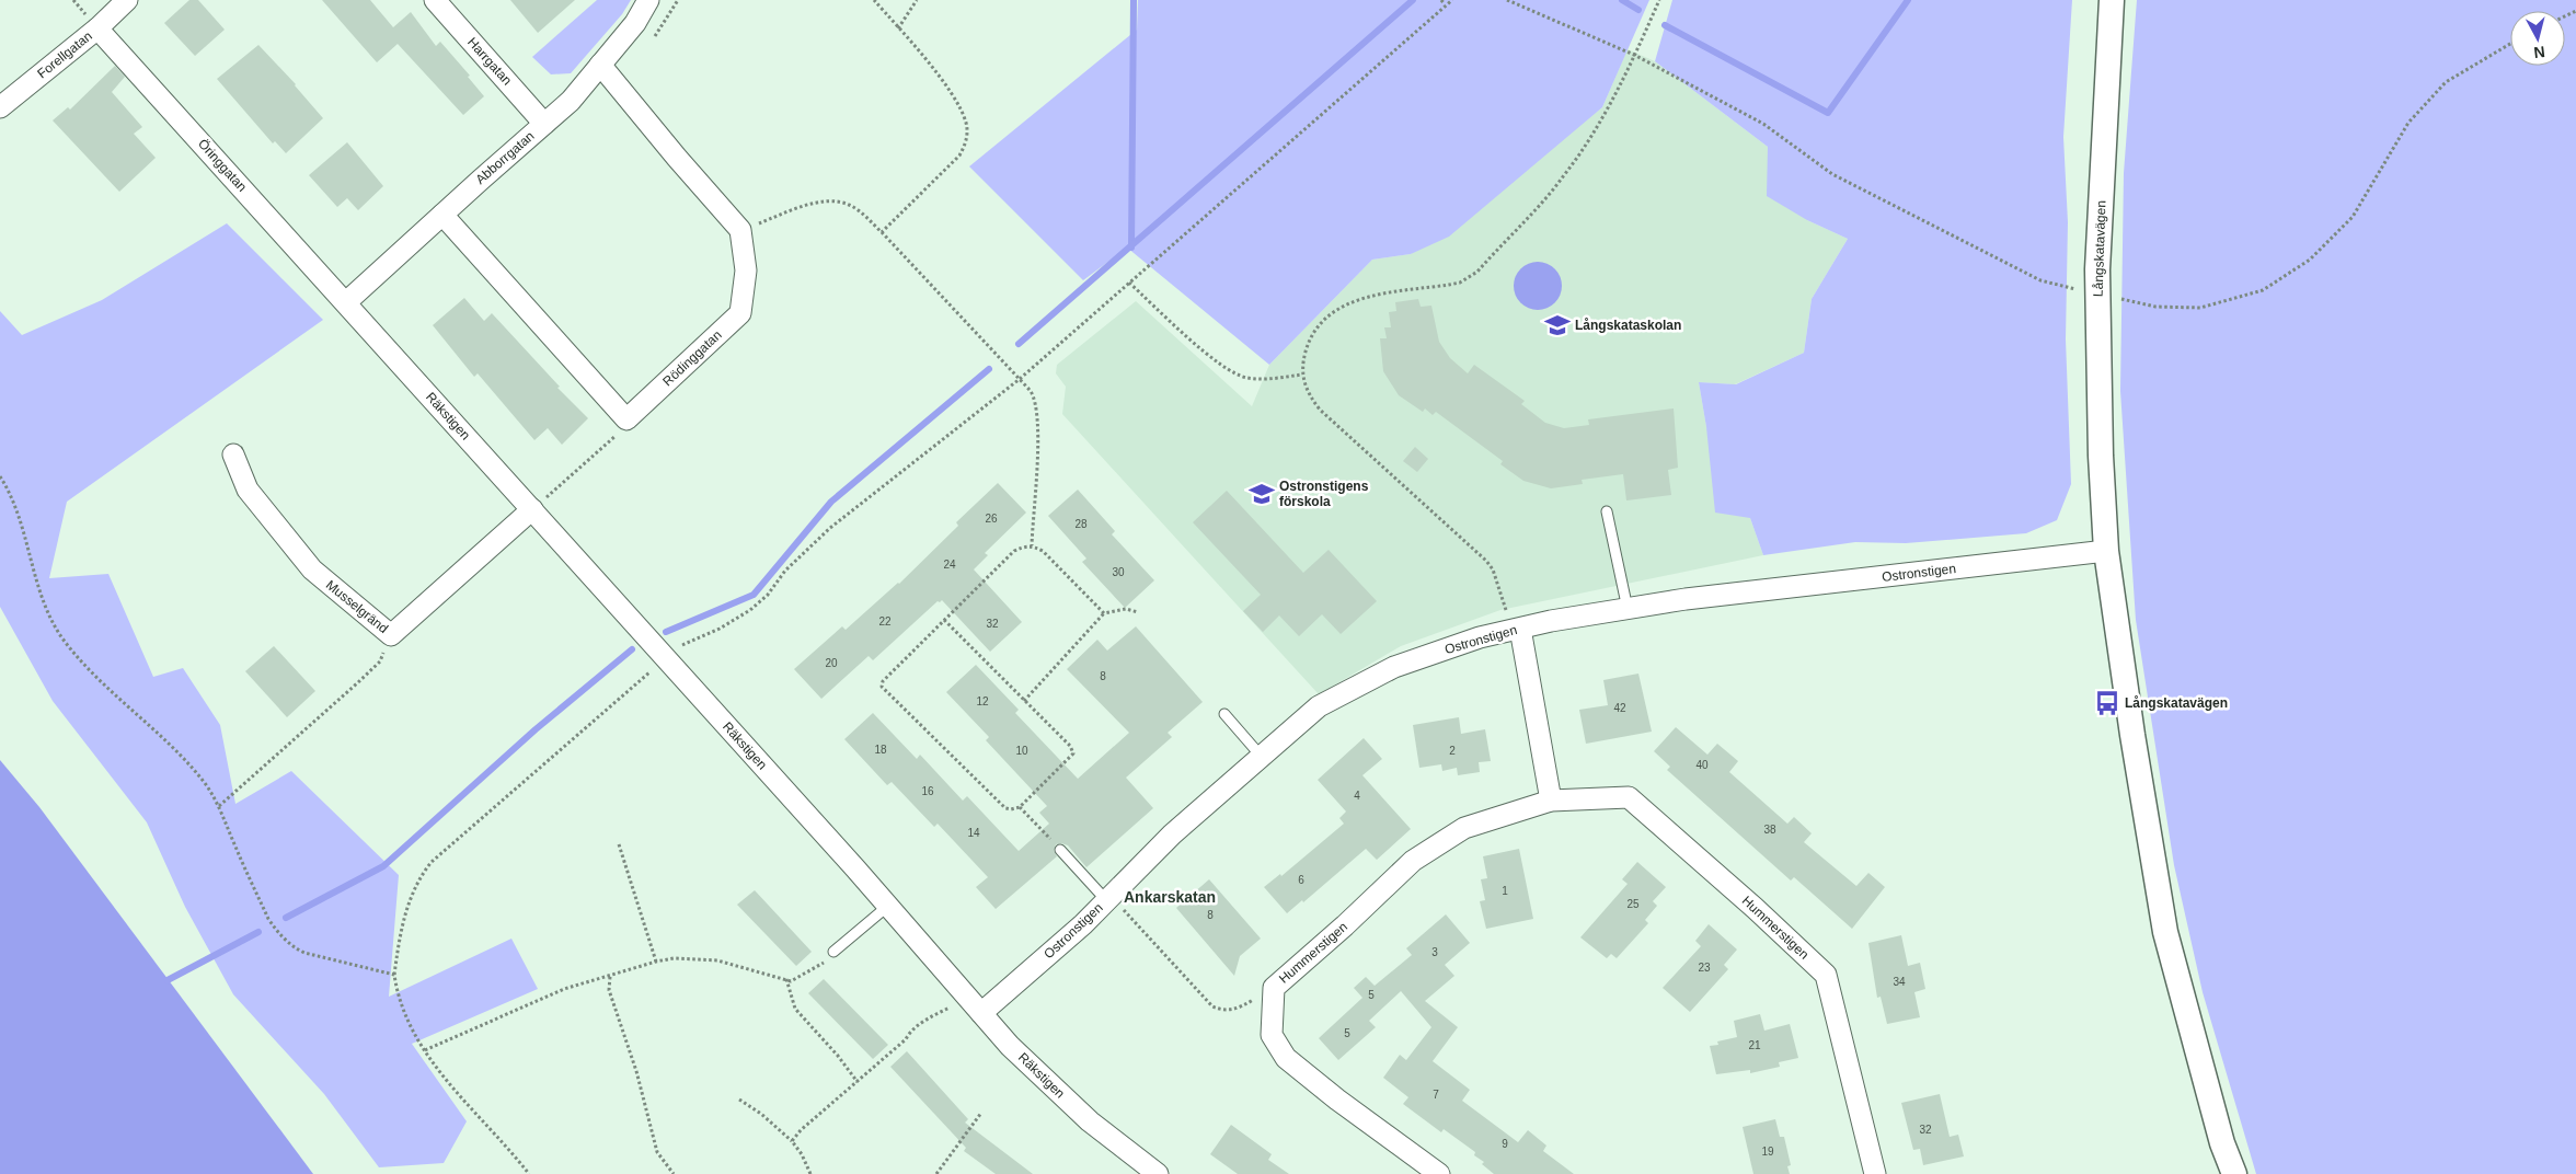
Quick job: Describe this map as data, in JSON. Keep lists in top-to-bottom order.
{
  "streets": {
    "street": [
      "Forellgatan",
      "Harrgatan",
      "Abborrgatan",
      "Öringgatan",
      "Långskatavägen",
      "Rödinggatan",
      "Räkstigen",
      "Ostronstigen",
      "Musselgränd",
      "Hummerstigen"
    ]
  },
  "crossings": [
    ["Forellgatan", "Öringgatan"],
    ["Harrgatan", "Abborrgatan"],
    ["Abborrgatan", "Öringgatan"],
    ["Abborrgatan", "Räkstigen"],
    ["Öringgatan", "Räkstigen"],
    ["Långskatavägen", "Ostronstigen"],
    ["Räkstigen", "Ostronstigen"],
    ["Räkstigen", "Musselgränd"]
  ],
  "districts": ["Ankarskatan"],
  "places": {
    "school or university": ["Långskataskolan", "Ostronstigens förskola"],
    "bus stop": ["Långskatavägen"]
  },
  "house_numbers": [
    "26",
    "28",
    "24",
    "30",
    "22",
    "32",
    "20",
    "8",
    "12",
    "42",
    "18",
    "10",
    "2",
    "40",
    "16",
    "4",
    "38",
    "14",
    "6",
    "1",
    "25",
    "8",
    "3",
    "23",
    "34",
    "5",
    "5",
    "21",
    "7",
    "32",
    "9",
    "19"
  ],
  "north": "bottom"
}
